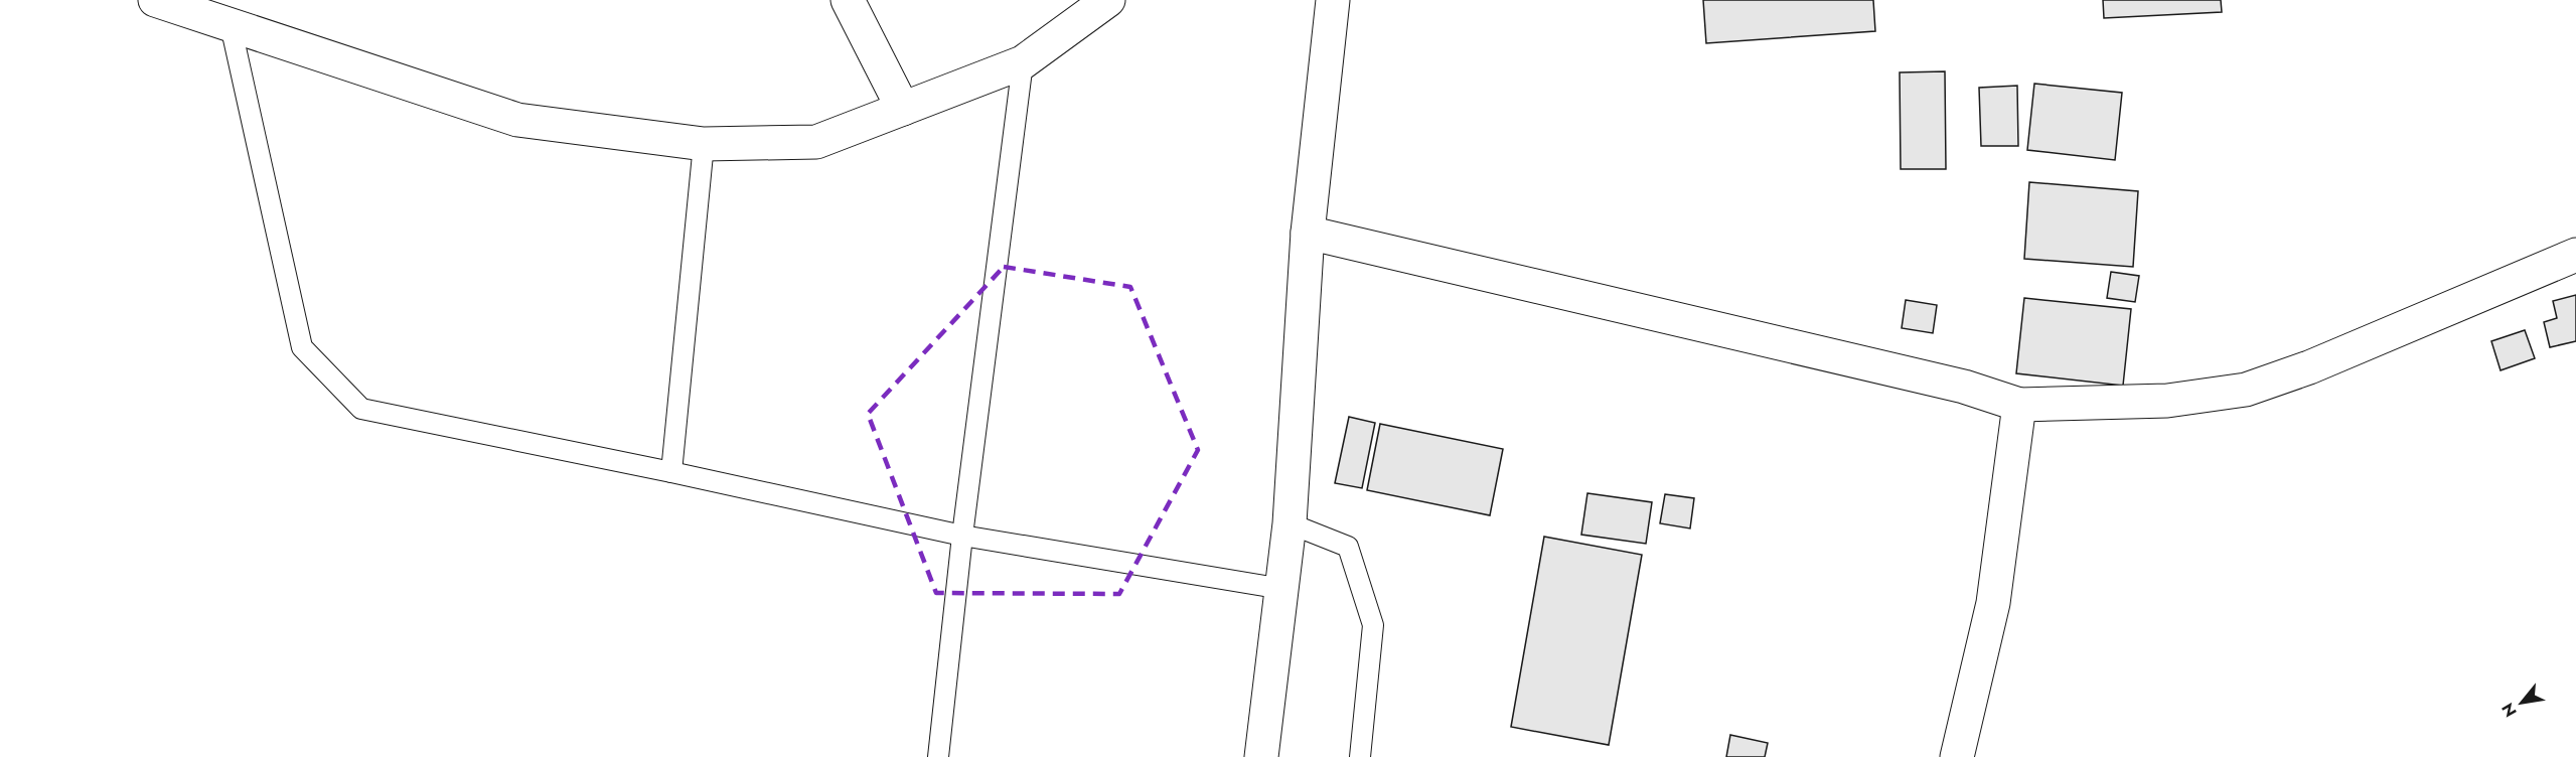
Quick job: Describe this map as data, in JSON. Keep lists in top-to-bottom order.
{
  "north": "bottom left"
}
